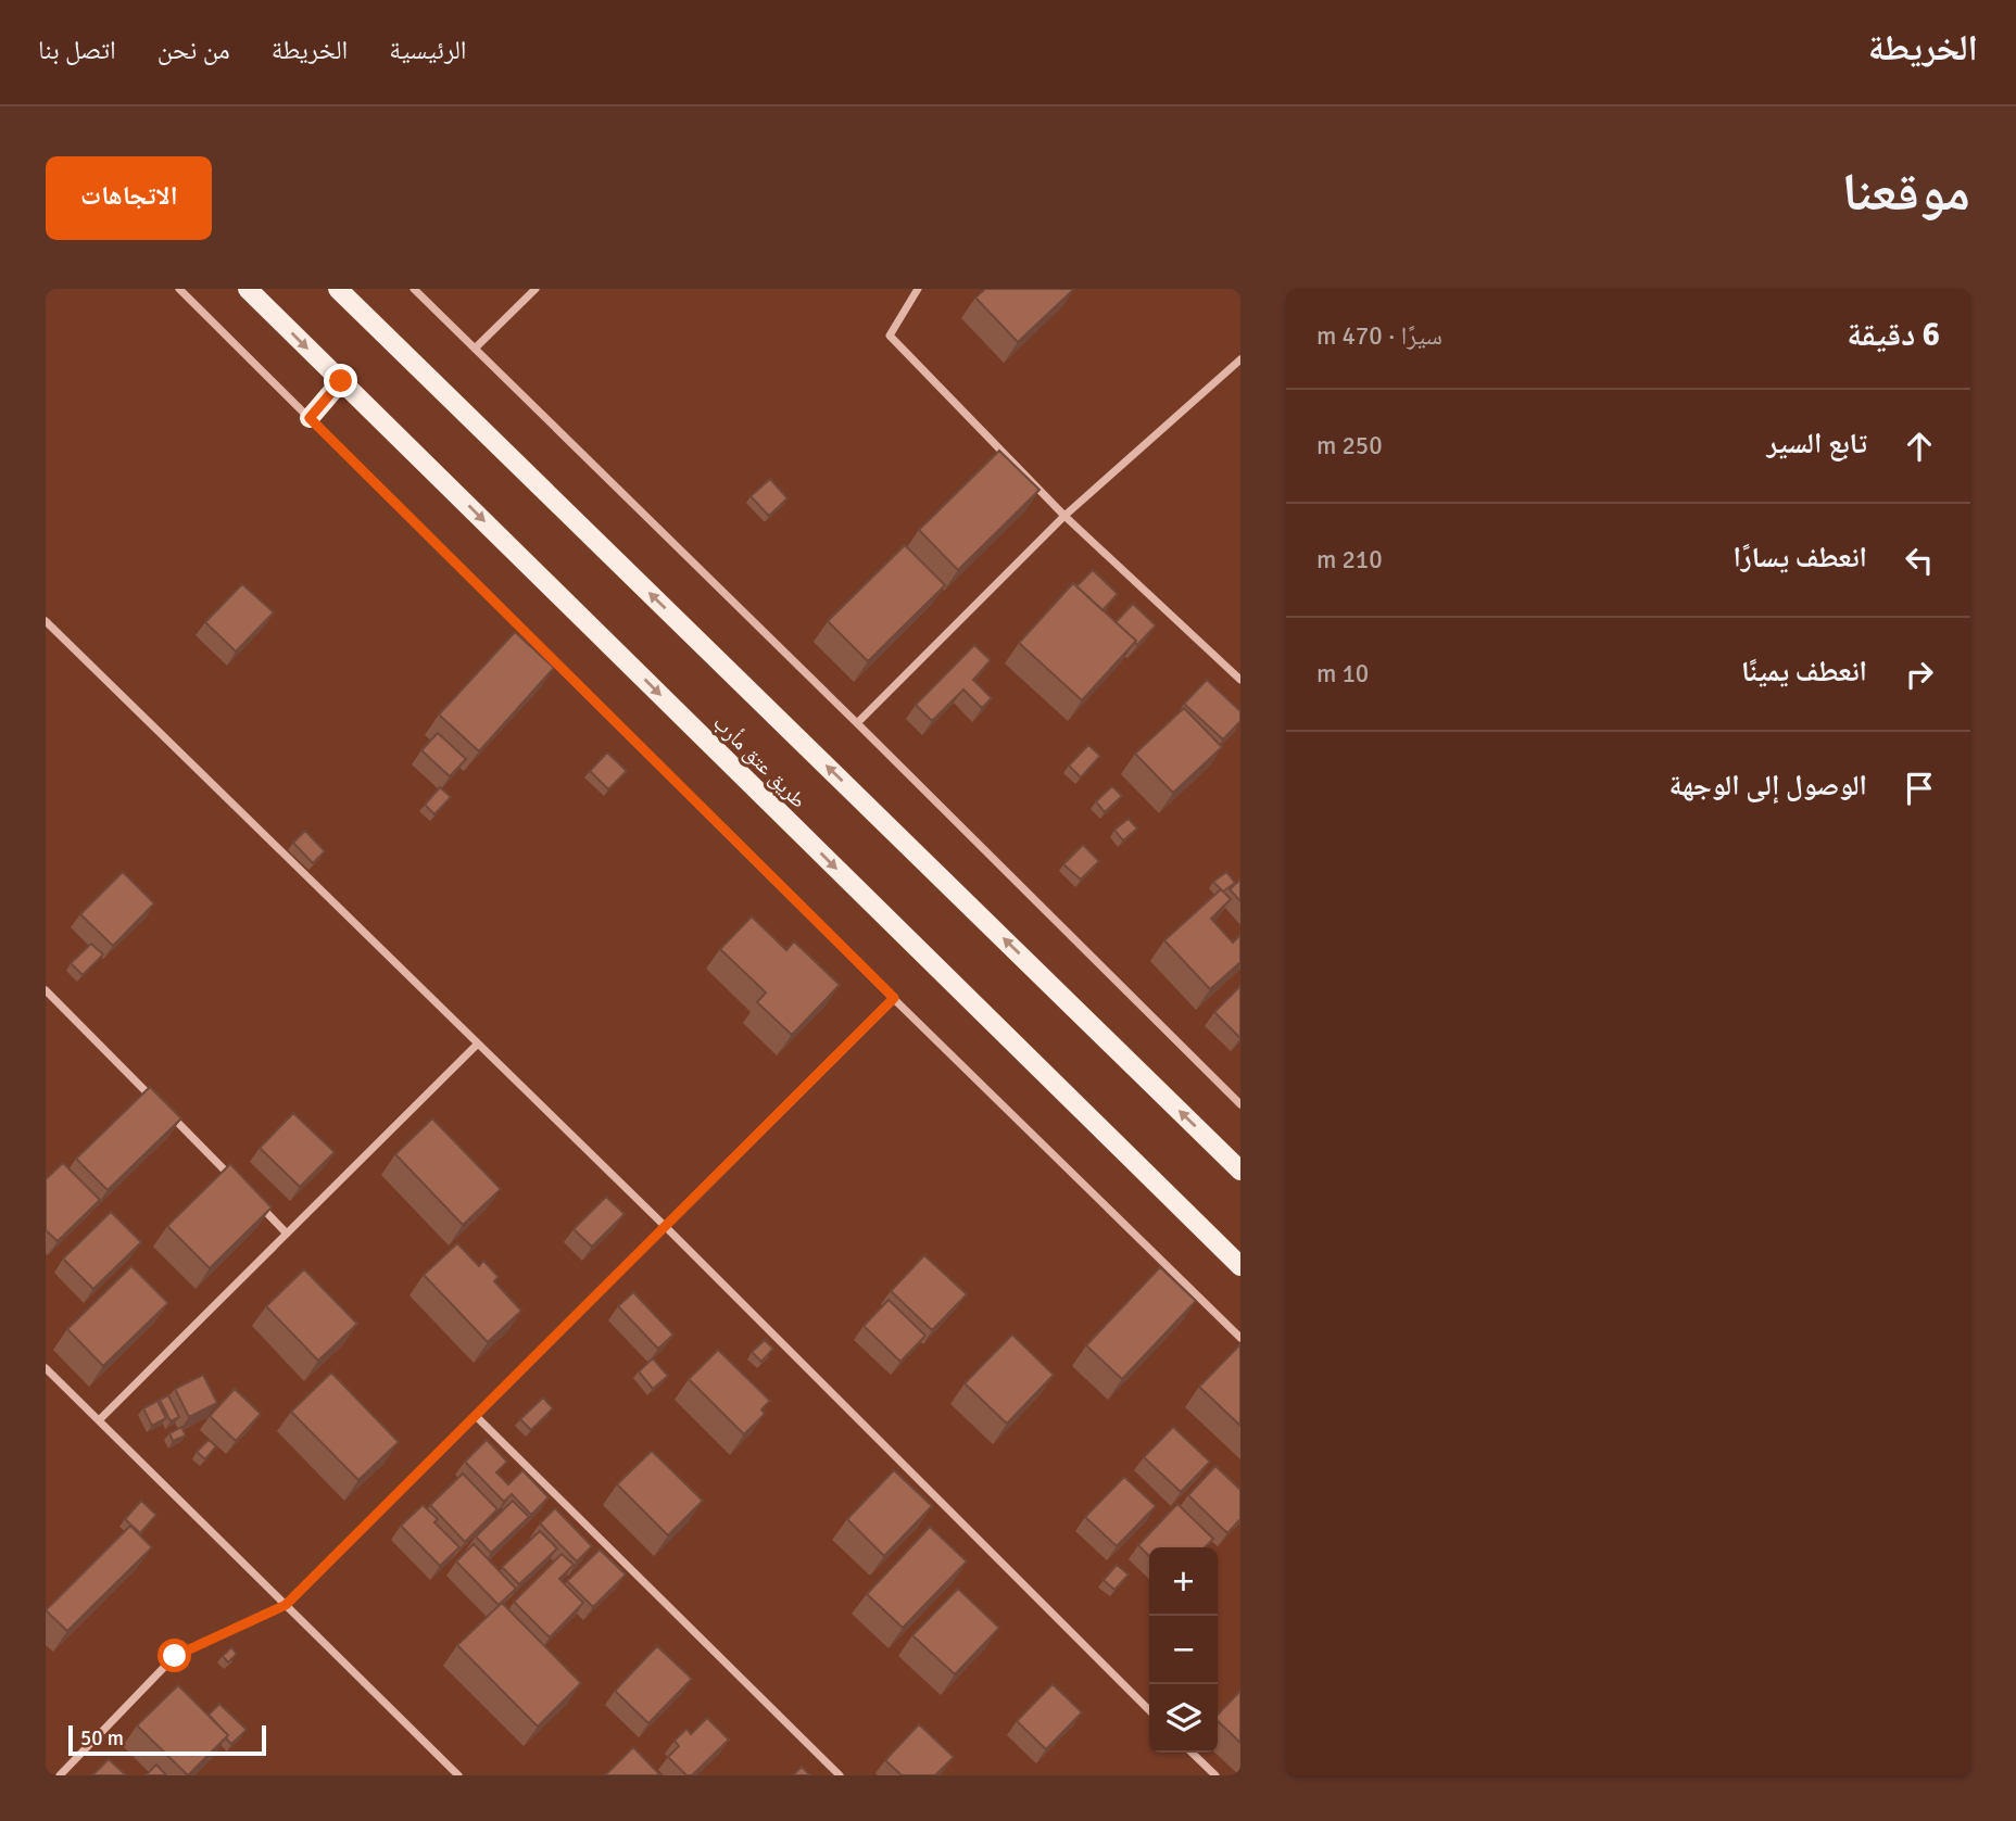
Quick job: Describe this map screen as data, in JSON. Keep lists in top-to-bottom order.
{
  "streets": {
    "main road": ["طريق عتق مأرب"]
  },
  "scale_bar": "50 m",
  "page": {
    "header": "الخريطة",
    "nav": [
      "الرئيسية",
      "الخريطة",
      "من نحن",
      "اتصل بنا"
    ],
    "title": "موقعنا",
    "buttons": "الاتجاهات",
    "heading": ["6 دقيقة", "سيرًا · 470 m"],
    "list": [
      ["تابع السير", "250 m"],
      ["انعطف يسارًا", "210 m"],
      ["انعطف يمينًا", "10 m"],
      "الوصول إلى الوجهة"
    ],
    "map_buttons": ["+", "−"],
    "scale": "50 m"
  }
}
